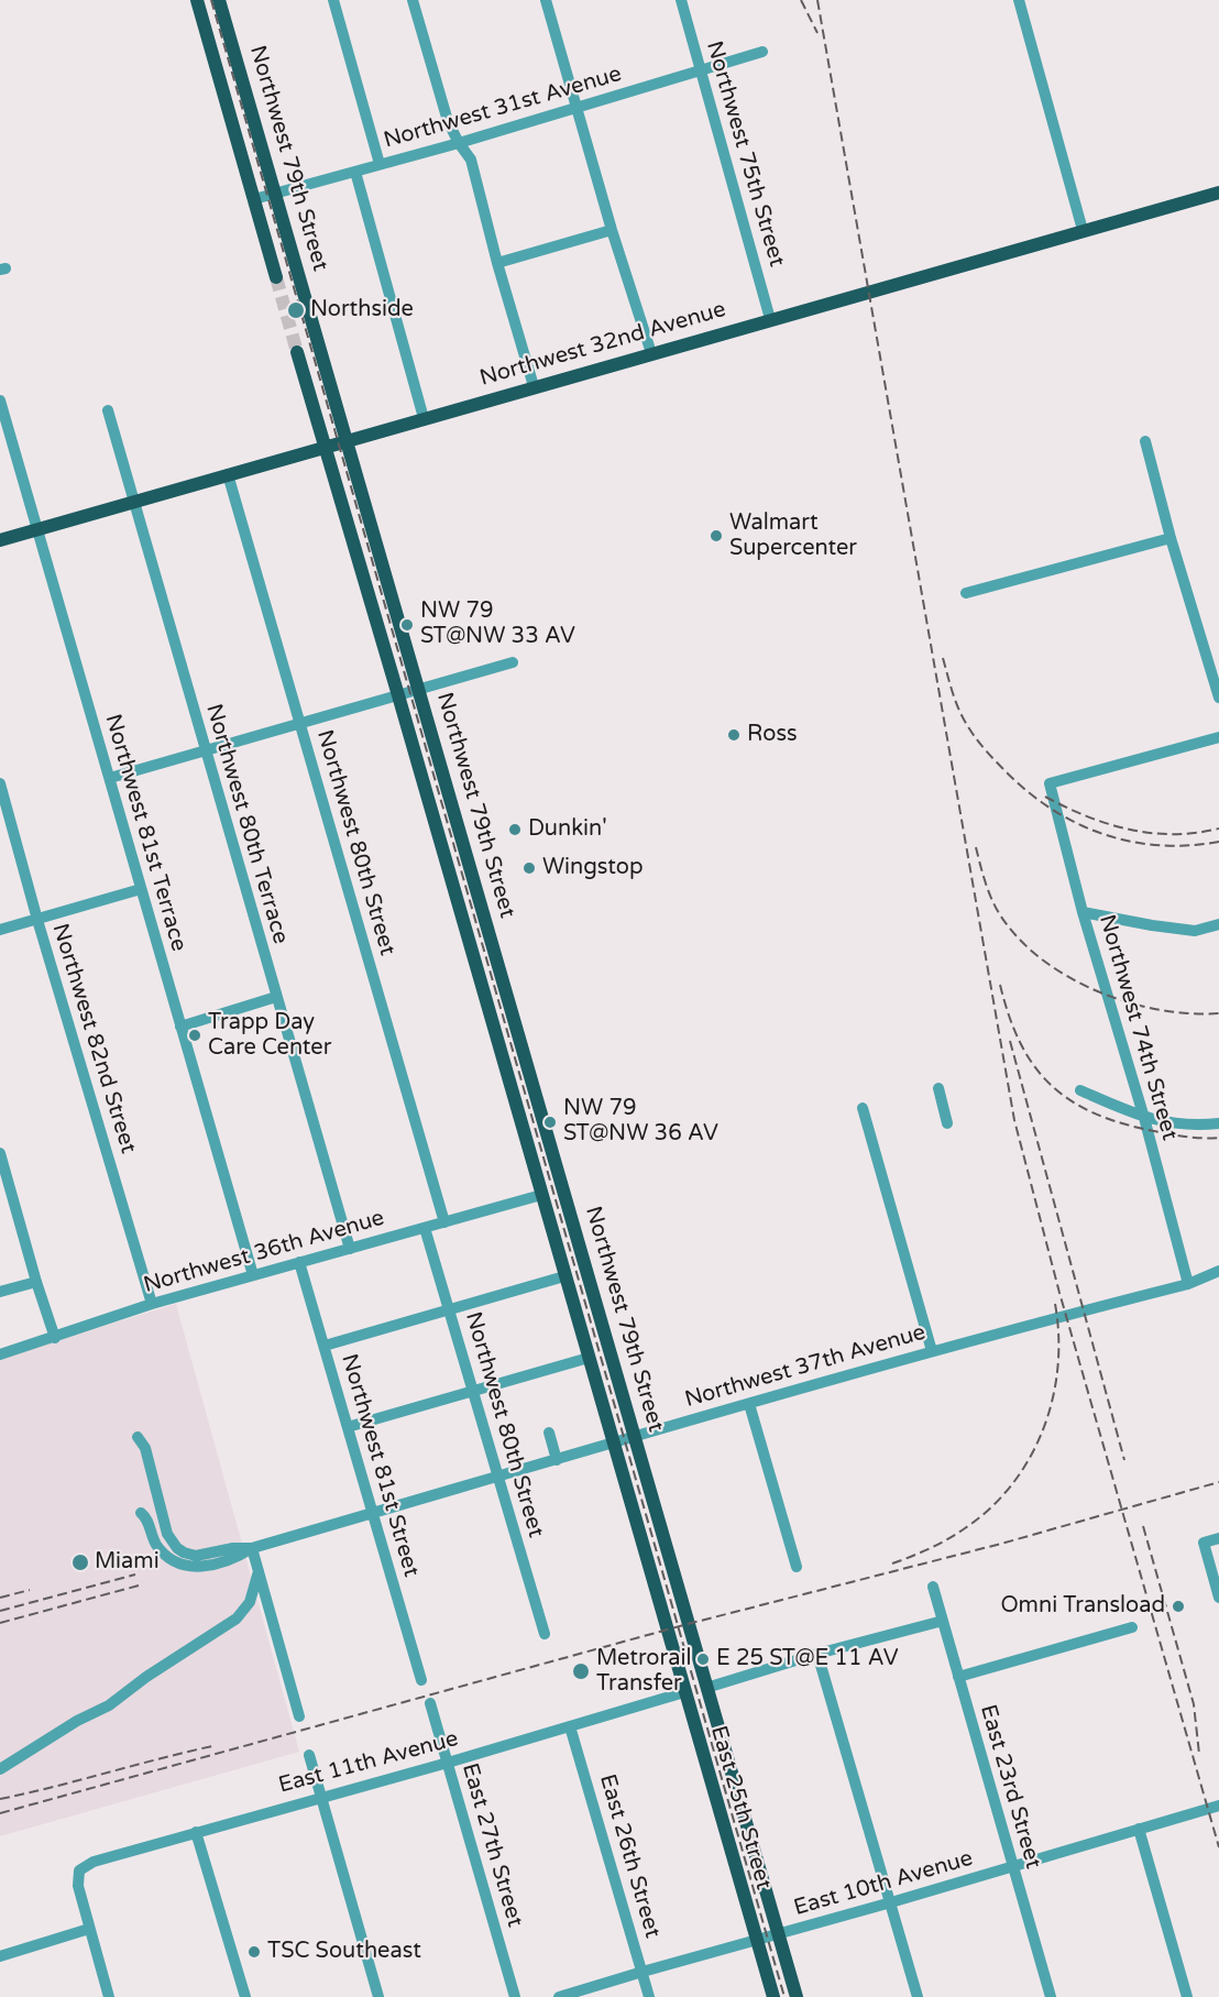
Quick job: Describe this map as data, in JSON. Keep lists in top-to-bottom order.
{
  "streets": {
    "main road": ["Northwest 79th Street", "Northwest 32nd Avenue", "East 25th Street"],
    "street": [
      "Northwest 31st Avenue",
      "Northwest 75th Street",
      "Northwest 80th Terrace",
      "Northwest 81st Terrace",
      "Northwest 80th Street",
      "Northwest 74th Street",
      "Northwest 82nd Street",
      "Northwest 36th Avenue",
      "Northwest 37th Avenue",
      "Northwest 81st Street",
      "East 11th Avenue",
      "East 23rd Street",
      "East 27th Street",
      "East 26th Street",
      "East 10th Avenue"
    ]
  },
  "crossings": [
    ["Northwest 31st Avenue", "Northwest 75th Street"],
    ["Northwest 31st Avenue", "Northwest 79th Street"],
    ["Northwest 75th Street", "Northwest 32nd Avenue"],
    ["Northwest 79th Street", "Northwest 32nd Avenue"],
    ["Northwest 79th Street", "Northwest 36th Avenue"],
    ["Northwest 79th Street", "Northwest 37th Avenue"],
    ["Northwest 79th Street", "East 25th Street"],
    ["Northwest 79th Street", "East 10th Avenue"],
    ["Northwest 32nd Avenue", "Northwest 80th Terrace"],
    ["Northwest 32nd Avenue", "Northwest 81st Terrace"],
    ["Northwest 32nd Avenue", "Northwest 80th Street"],
    ["Northwest 80th Terrace", "Northwest 36th Avenue"],
    ["Northwest 81st Terrace", "Northwest 36th Avenue"],
    ["Northwest 80th Street", "Northwest 36th Avenue"],
    ["Northwest 80th Street", "Northwest 37th Avenue"],
    ["Northwest 74th Street", "Northwest 37th Avenue"],
    ["Northwest 82nd Street", "Northwest 36th Avenue"],
    ["Northwest 36th Avenue", "Northwest 81st Street"],
    ["Northwest 37th Avenue", "Northwest 81st Street"],
    ["East 11th Avenue", "East 25th Street"],
    ["East 11th Avenue", "East 27th Street"],
    ["East 11th Avenue", "East 26th Street"],
    ["East 23rd Street", "East 10th Avenue"],
    ["East 25th Street", "East 10th Avenue"],
    ["East 26th Street", "East 10th Avenue"]
  ],
  "places": [
    "Northside",
    "Walmart Supercenter",
    "NW 79 ST@NW 33 AV",
    "Ross",
    "Dunkin'",
    "Wingstop",
    "Trapp Day Care Center",
    "NW 79 ST@NW 36 AV",
    "Miami",
    "Omni Transload",
    "E 25 ST@E 11 AV",
    "Metrorail Transfer",
    "TSC Southeast"
  ]
}
